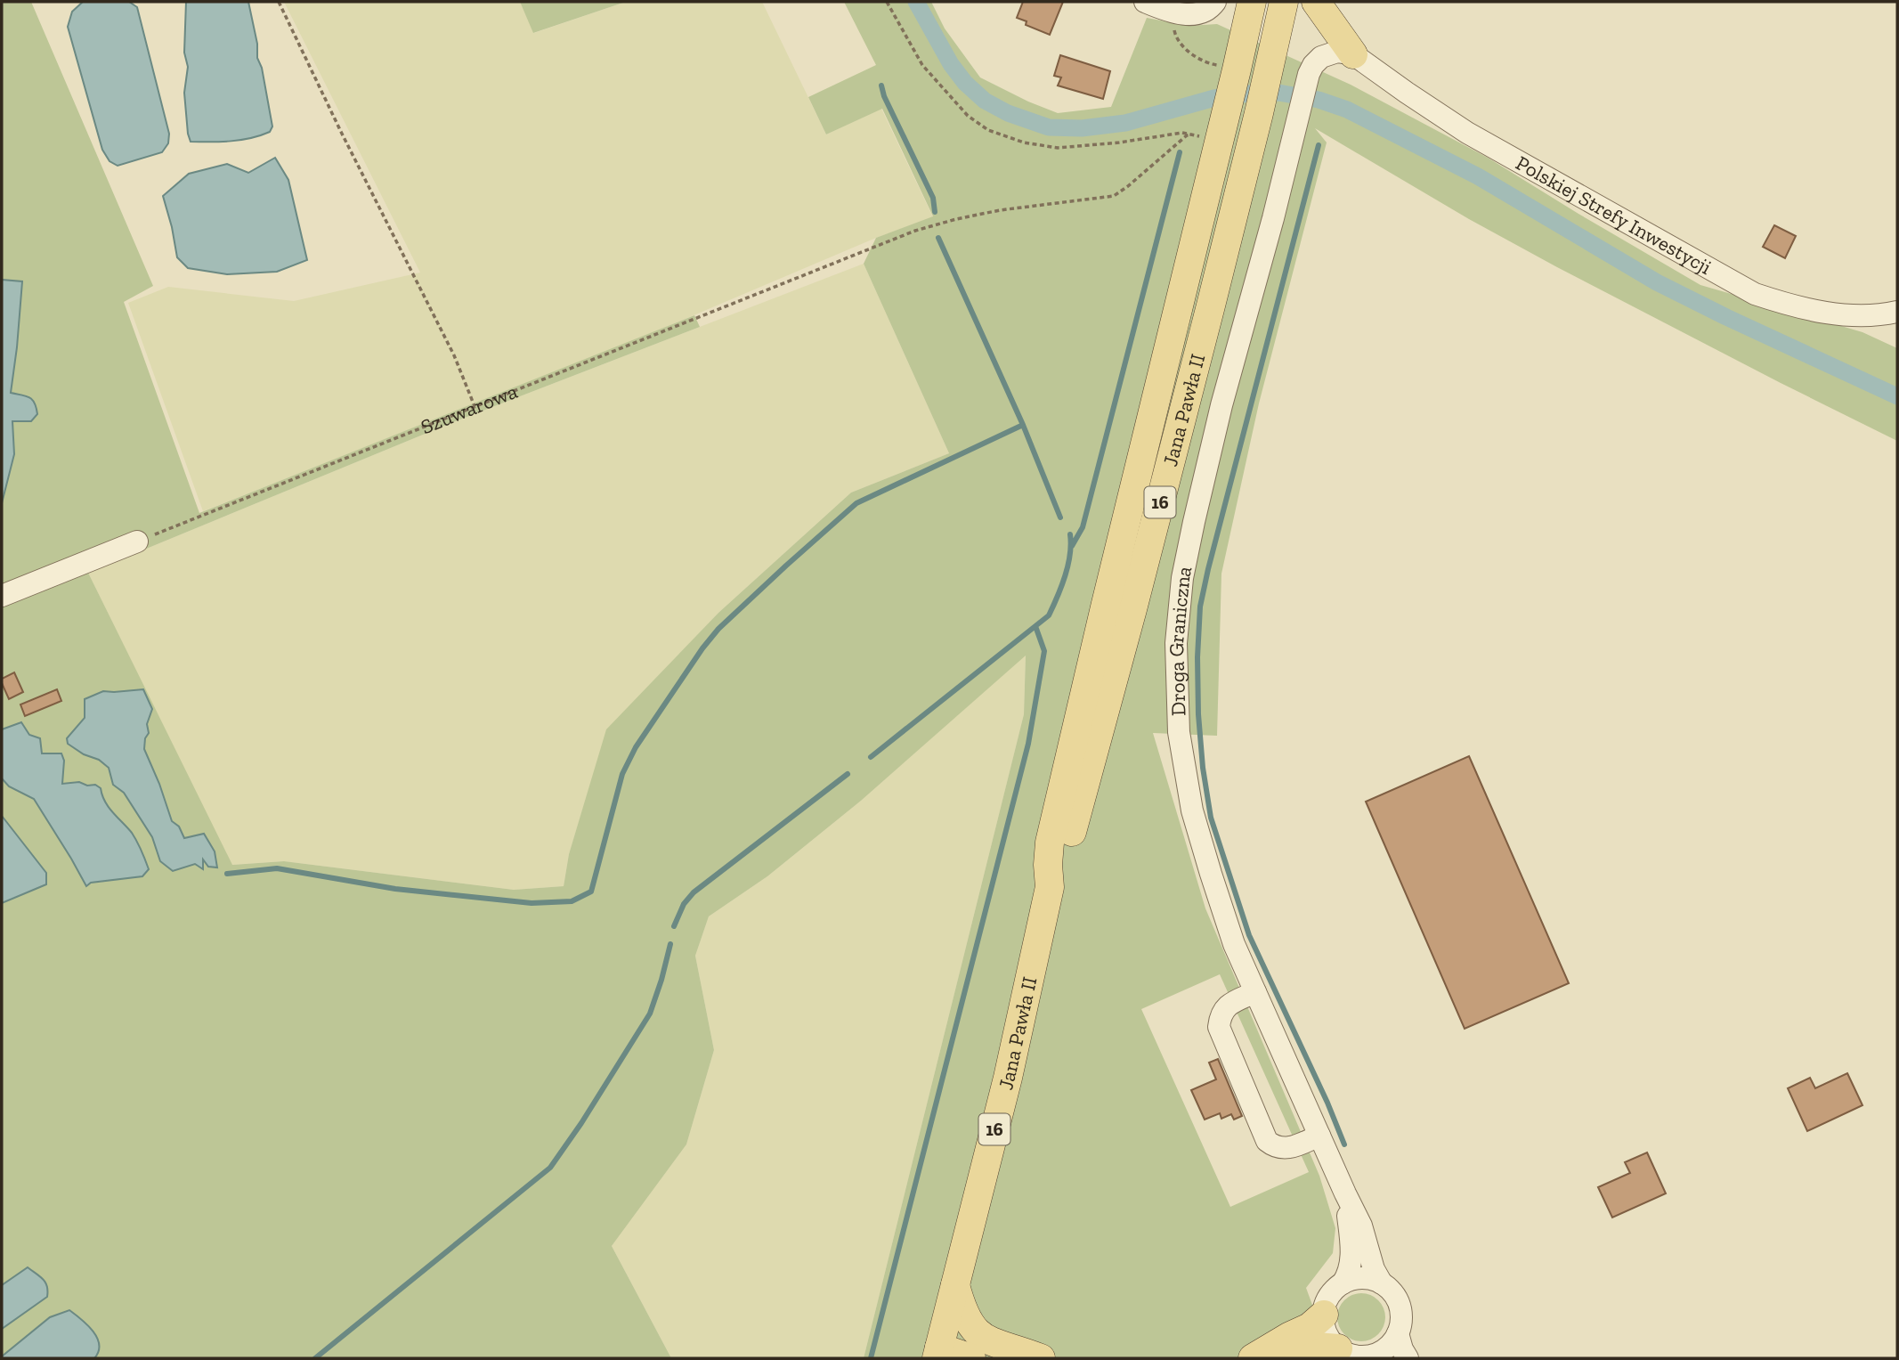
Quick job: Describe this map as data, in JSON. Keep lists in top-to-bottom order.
{
  "streets": {
    "main road": ["Jana Pawła II", "16"],
    "street": ["Polskiej Strefy Inwestycji", "Droga Graniczna"],
    "path": ["Szuwarowa"]
  },
  "crossings": [
    ["Polskiej Strefy Inwestycji", "Droga Graniczna"]
  ]
}
